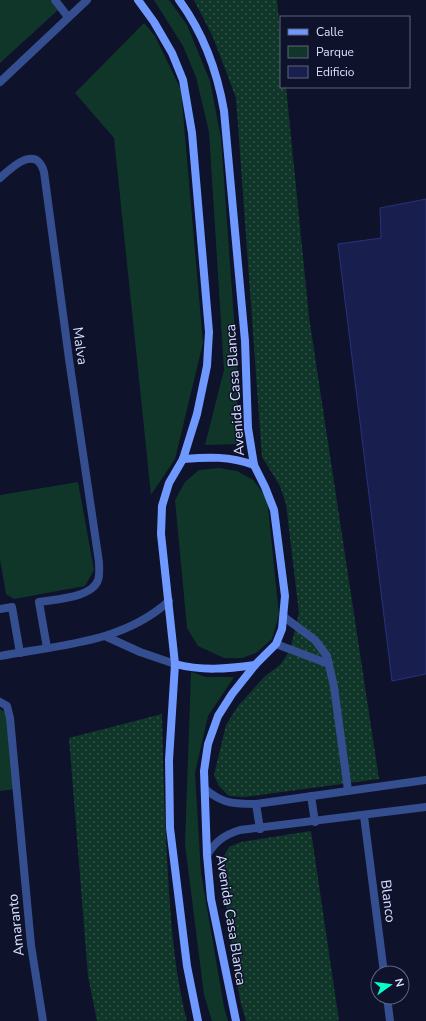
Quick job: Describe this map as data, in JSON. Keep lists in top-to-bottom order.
{
  "streets": {
    "street": [
      "Malva",
      "Avenida Casa Blanca",
      "Blanco",
      "Amaranto"
    ]
  },
  "legend": ["Calle", "Parque", "Edificio"],
  "north": "right"
}
